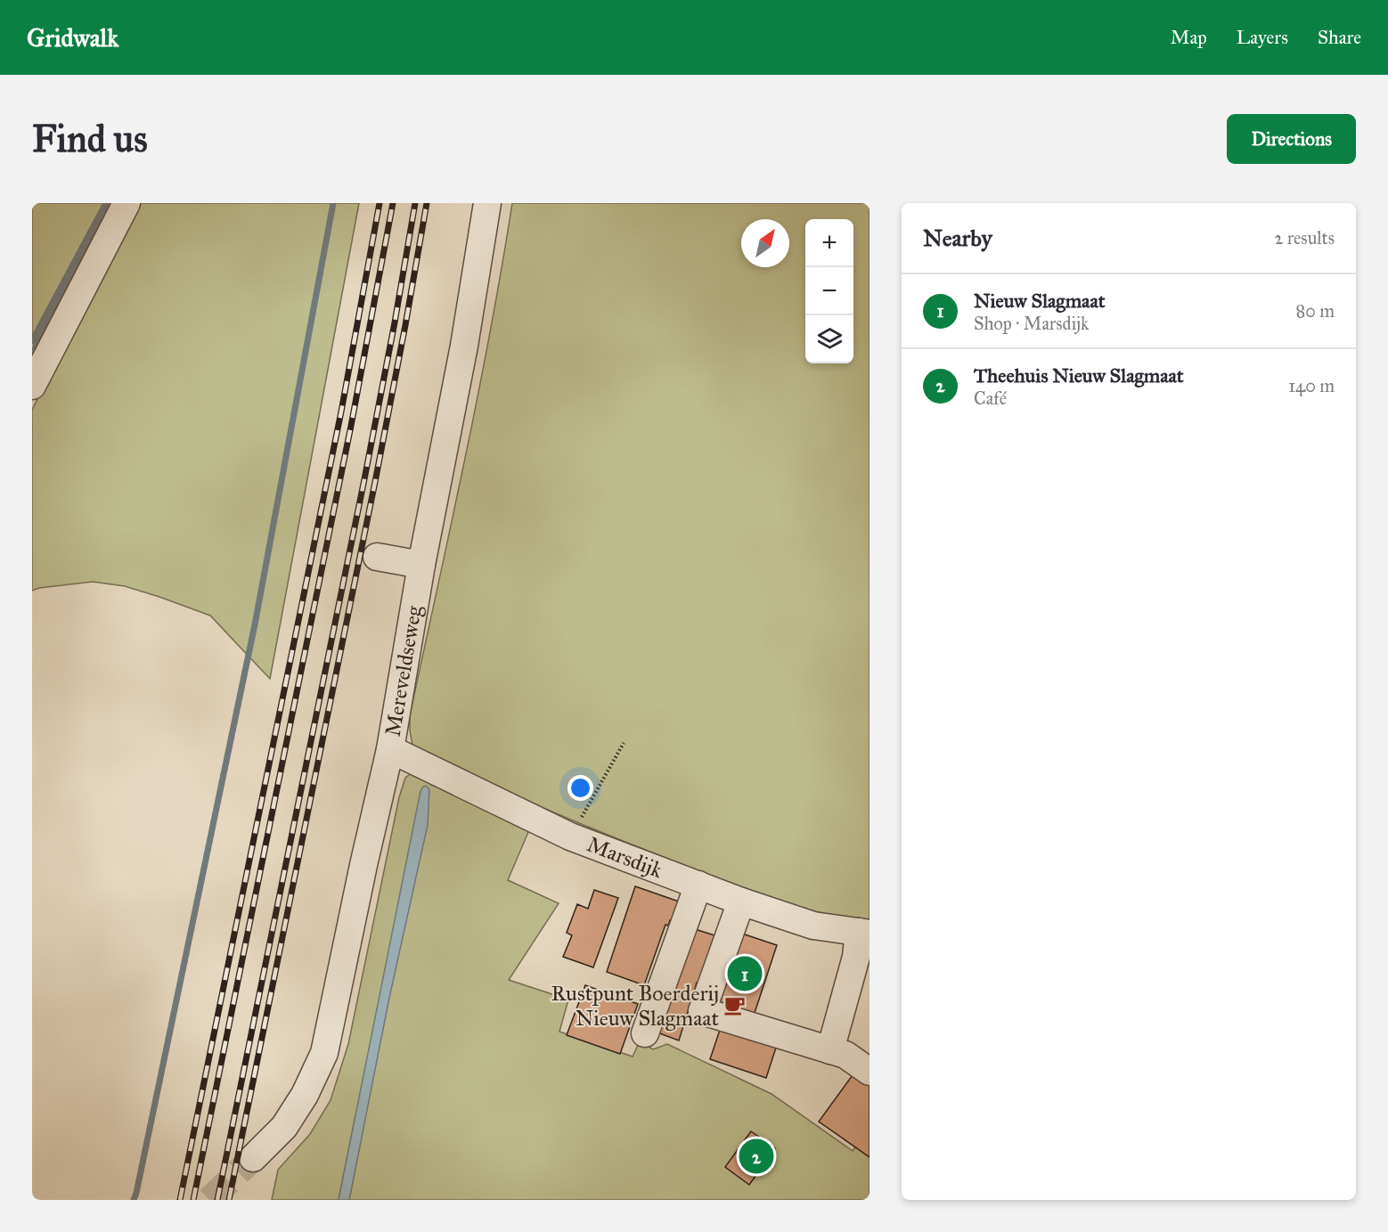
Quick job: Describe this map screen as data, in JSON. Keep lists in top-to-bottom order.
{
  "streets": {
    "street": ["Mereveldseweg", "Marsdijk"]
  },
  "crossings": [
    ["Mereveldseweg", "Marsdijk"]
  ],
  "places": {
    "cafe": ["Rustpunt Boerderij Nieuw Slagmaat"]
  },
  "north": "top right",
  "page": {
    "header": "Gridwalk",
    "nav": ["Map", "Layers", "Share"],
    "buttons": "Directions",
    "title": "Find us",
    "heading": ["Nearby", "2 results"],
    "map_buttons": ["+", "−"],
    "list": [
      {
        "mark": "1",
        "name": "Nieuw Slagmaat",
        "note": "Shop · Marsdijk",
        "value": "80 m"
      },
      {
        "mark": "2",
        "name": "Theehuis Nieuw Slagmaat",
        "note": "Café",
        "value": "140 m"
      }
    ],
    "pins": ["1", "2"]
  }
}
